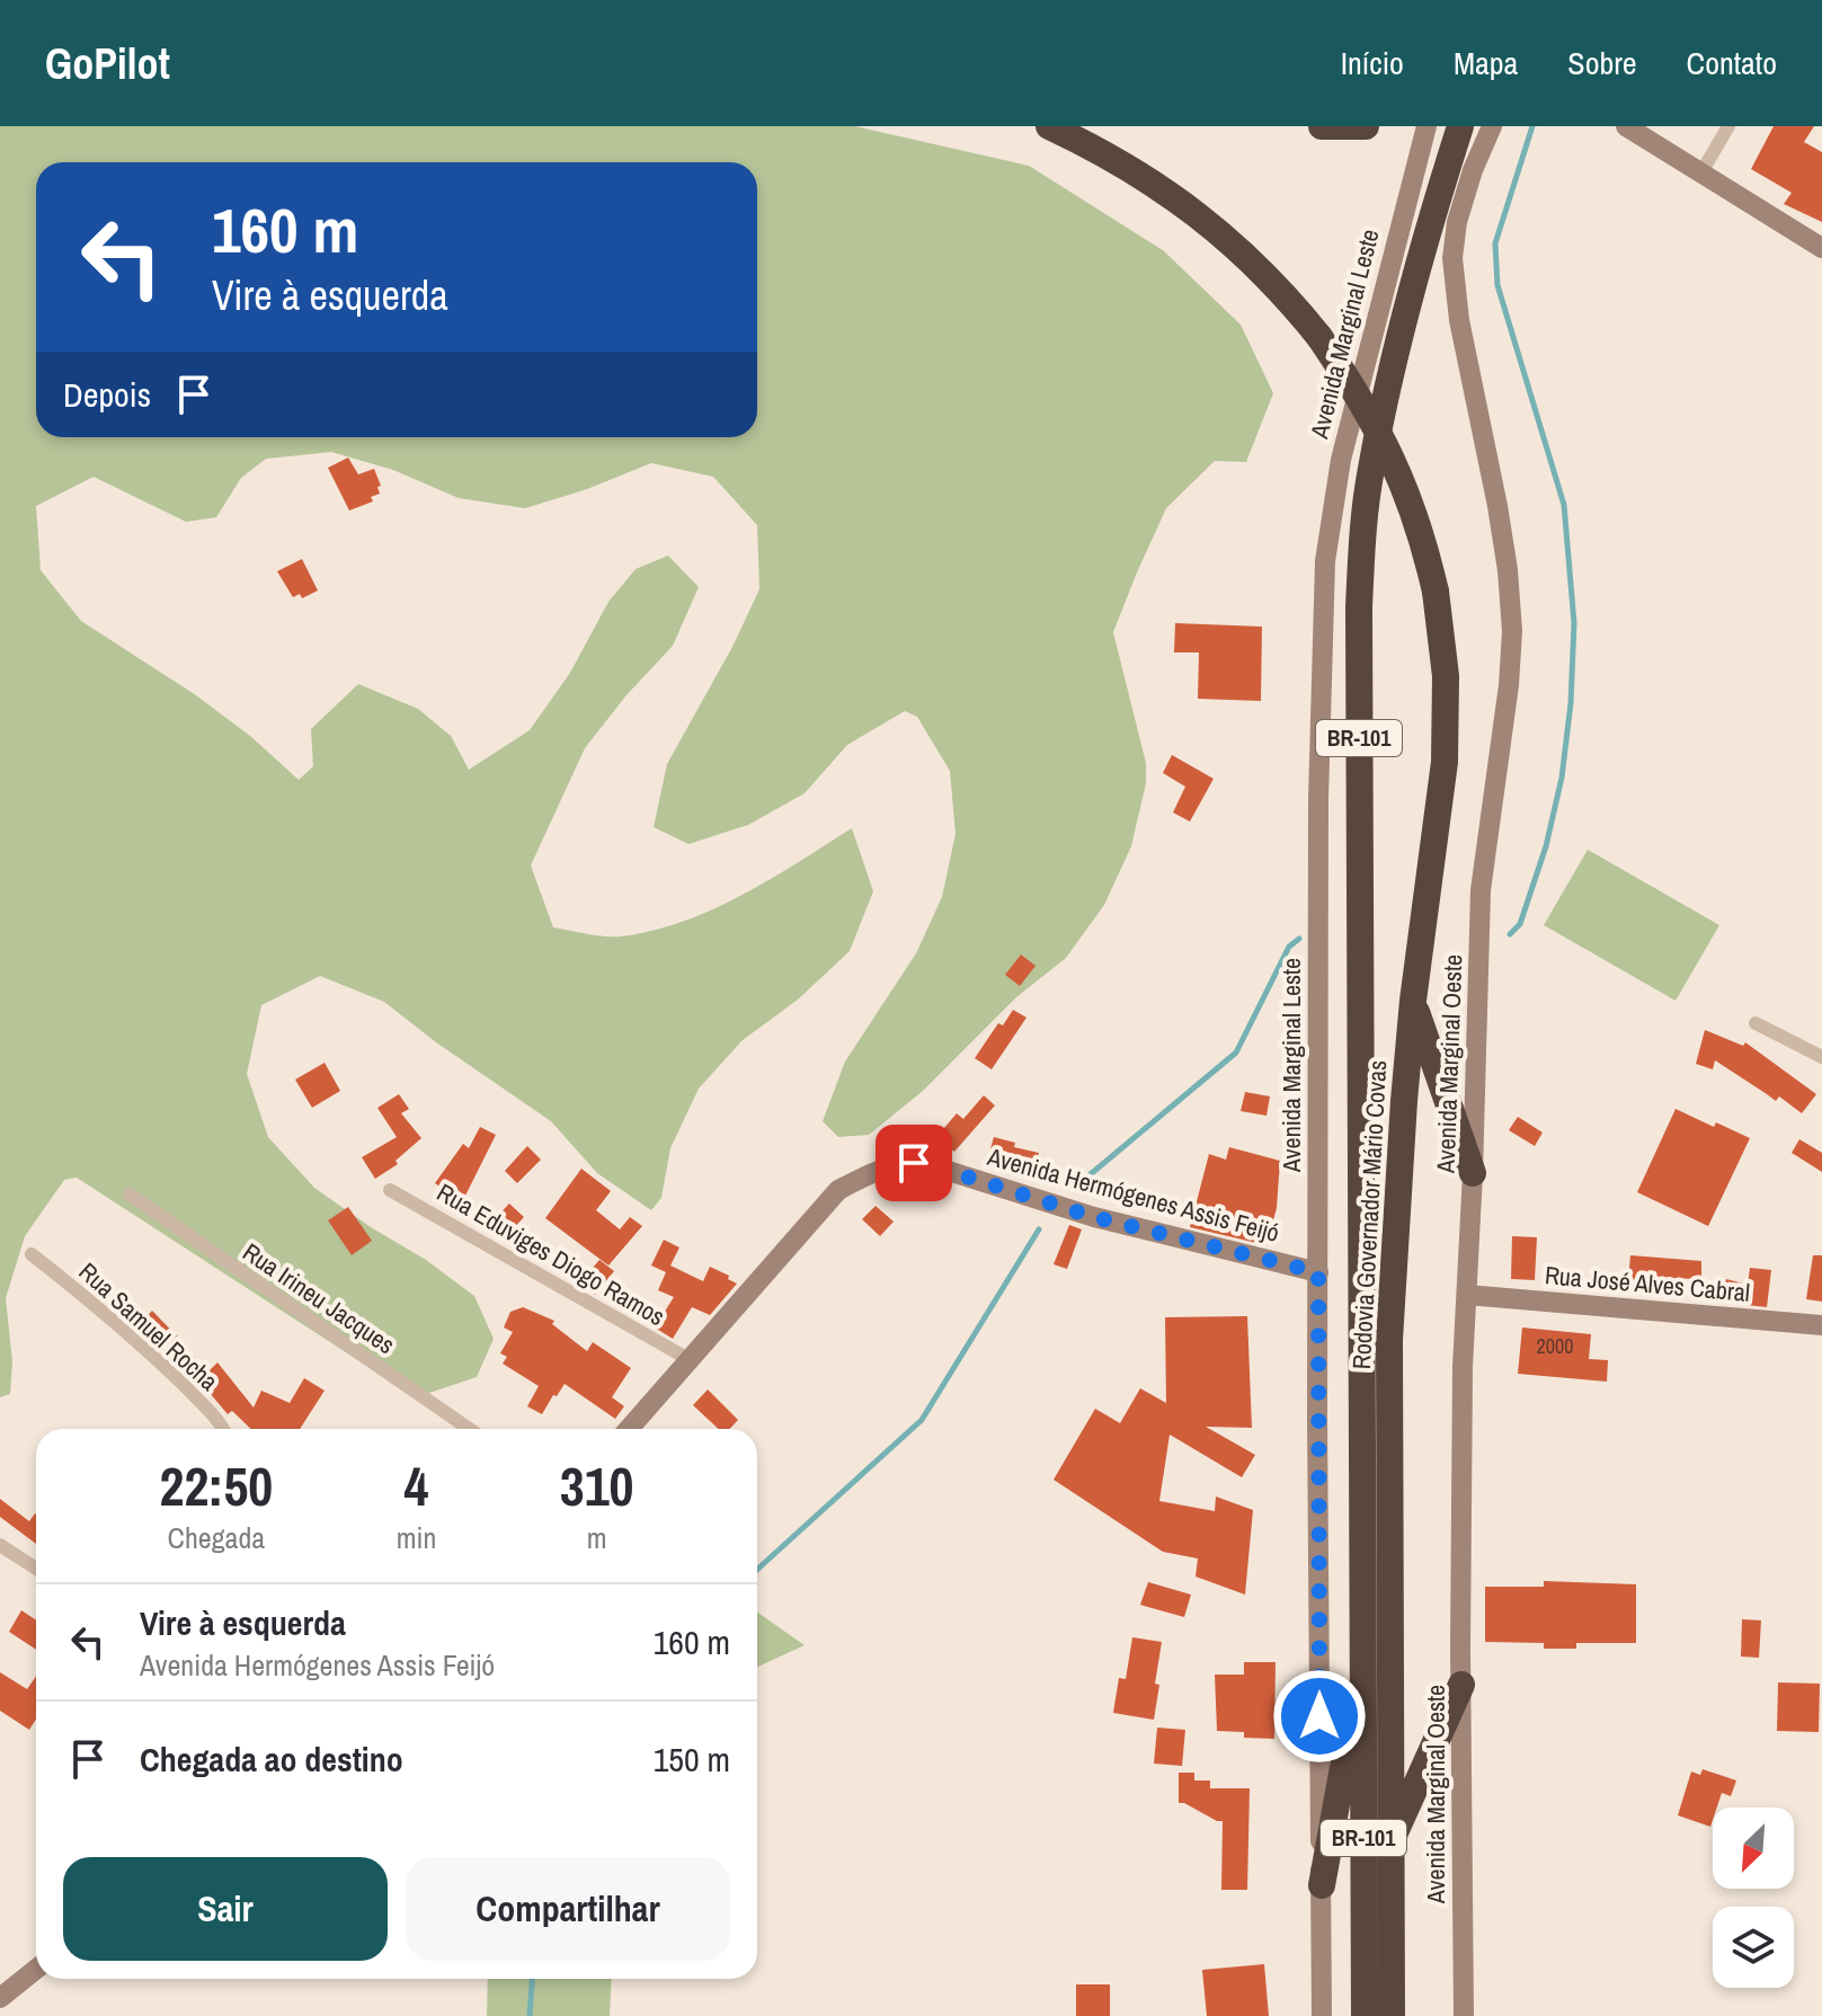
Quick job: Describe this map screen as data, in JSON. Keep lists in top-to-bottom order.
{
  "streets": {
    "highway": ["BR-101", "Rodovia Governador Mário Covas"],
    "main road": [
      "Avenida Marginal Leste",
      "Avenida Marginal Oeste",
      "Avenida Hermógenes Assis Feijó",
      "Rua José Alves Cabral"
    ],
    "street": ["Rua Eduviges Diogo Ramos", "Rua Irineu Jacques", "Rua Samuel Rocha"]
  },
  "crossings": [
    ["Avenida Marginal Leste", "Avenida Hermógenes Assis Feijó"],
    ["Avenida Marginal Oeste", "Rua José Alves Cabral"],
    ["Avenida Hermógenes Assis Feijó", "Rua Eduviges Diogo Ramos"]
  ],
  "house_numbers": ["2000"],
  "north": "bottom left",
  "page": {
    "header": "GoPilot",
    "nav": [
      "Início",
      "Mapa",
      "Sobre",
      "Contato"
    ],
    "turn": ["160 m", "Vire à esquerda"],
    "then": "Depois",
    "eta": [
      "22:50",
      "Chegada",
      "4",
      "min",
      "310",
      "m"
    ],
    "list": [
      {
        "name": "Vire à esquerda",
        "note": "Avenida Hermógenes Assis Feijó",
        "value": "160 m"
      },
      {
        "name": "Chegada ao destino",
        "value": "150 m"
      }
    ],
    "buttons": ["Sair", "Compartilhar"]
  }
}
